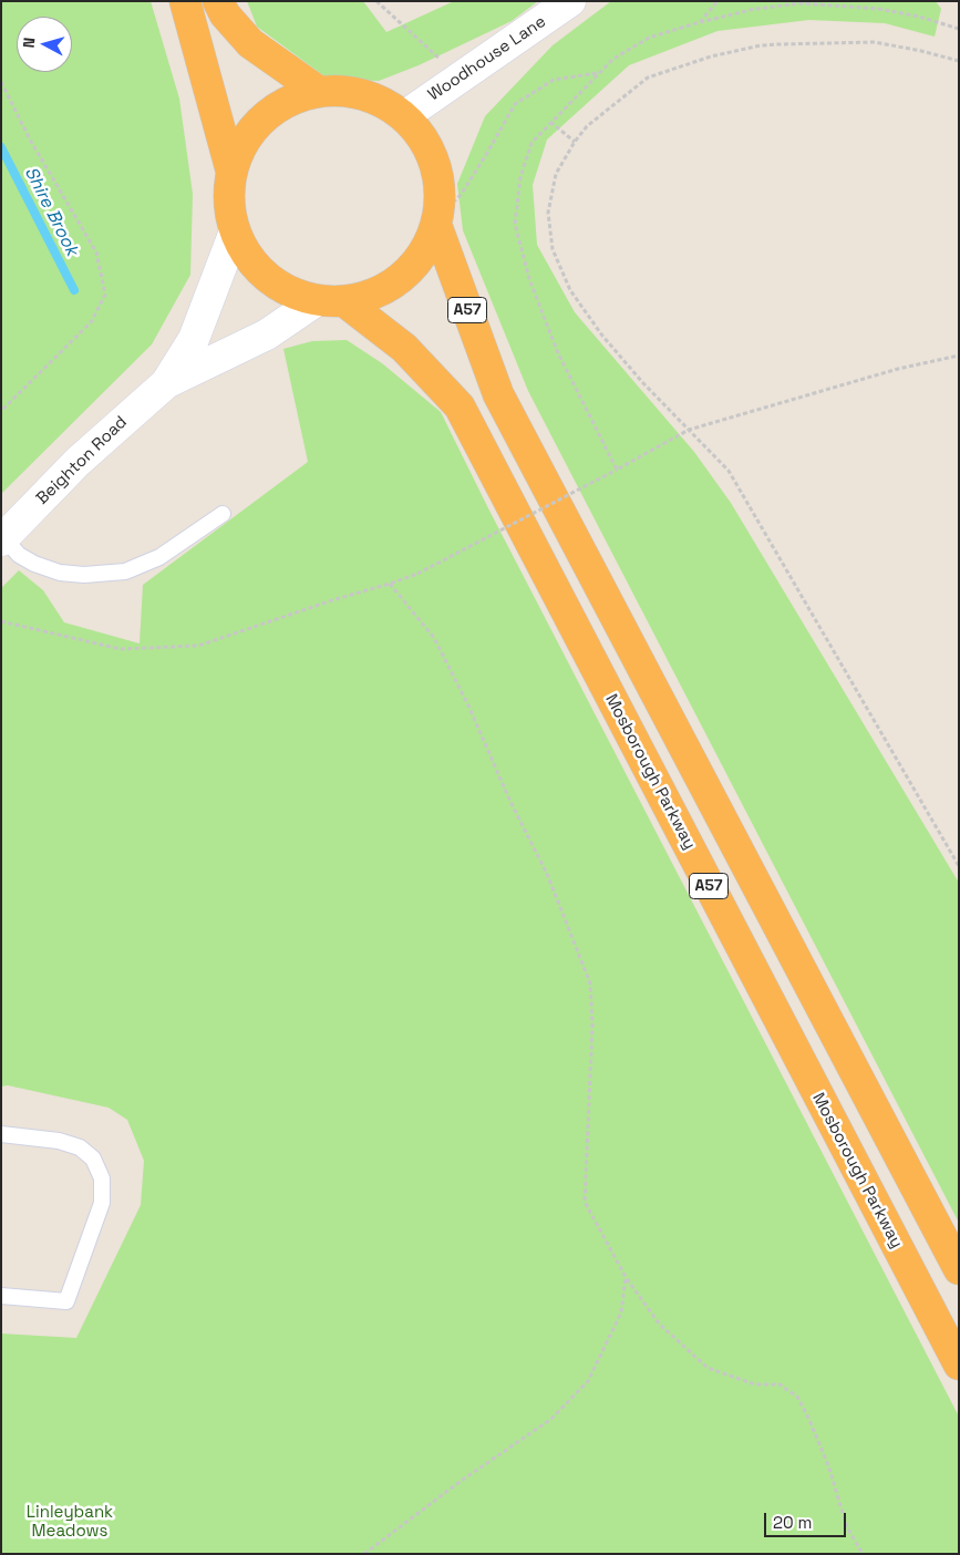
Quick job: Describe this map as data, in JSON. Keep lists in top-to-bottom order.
{
  "streets": {
    "highway": ["A57", "Mosborough Parkway"],
    "street": ["Woodhouse Lane", "Beighton Road"]
  },
  "water": ["Shire Brook"],
  "parks": ["Linleybank Meadows"],
  "scale_bar": "20 m",
  "north": "left"
}
